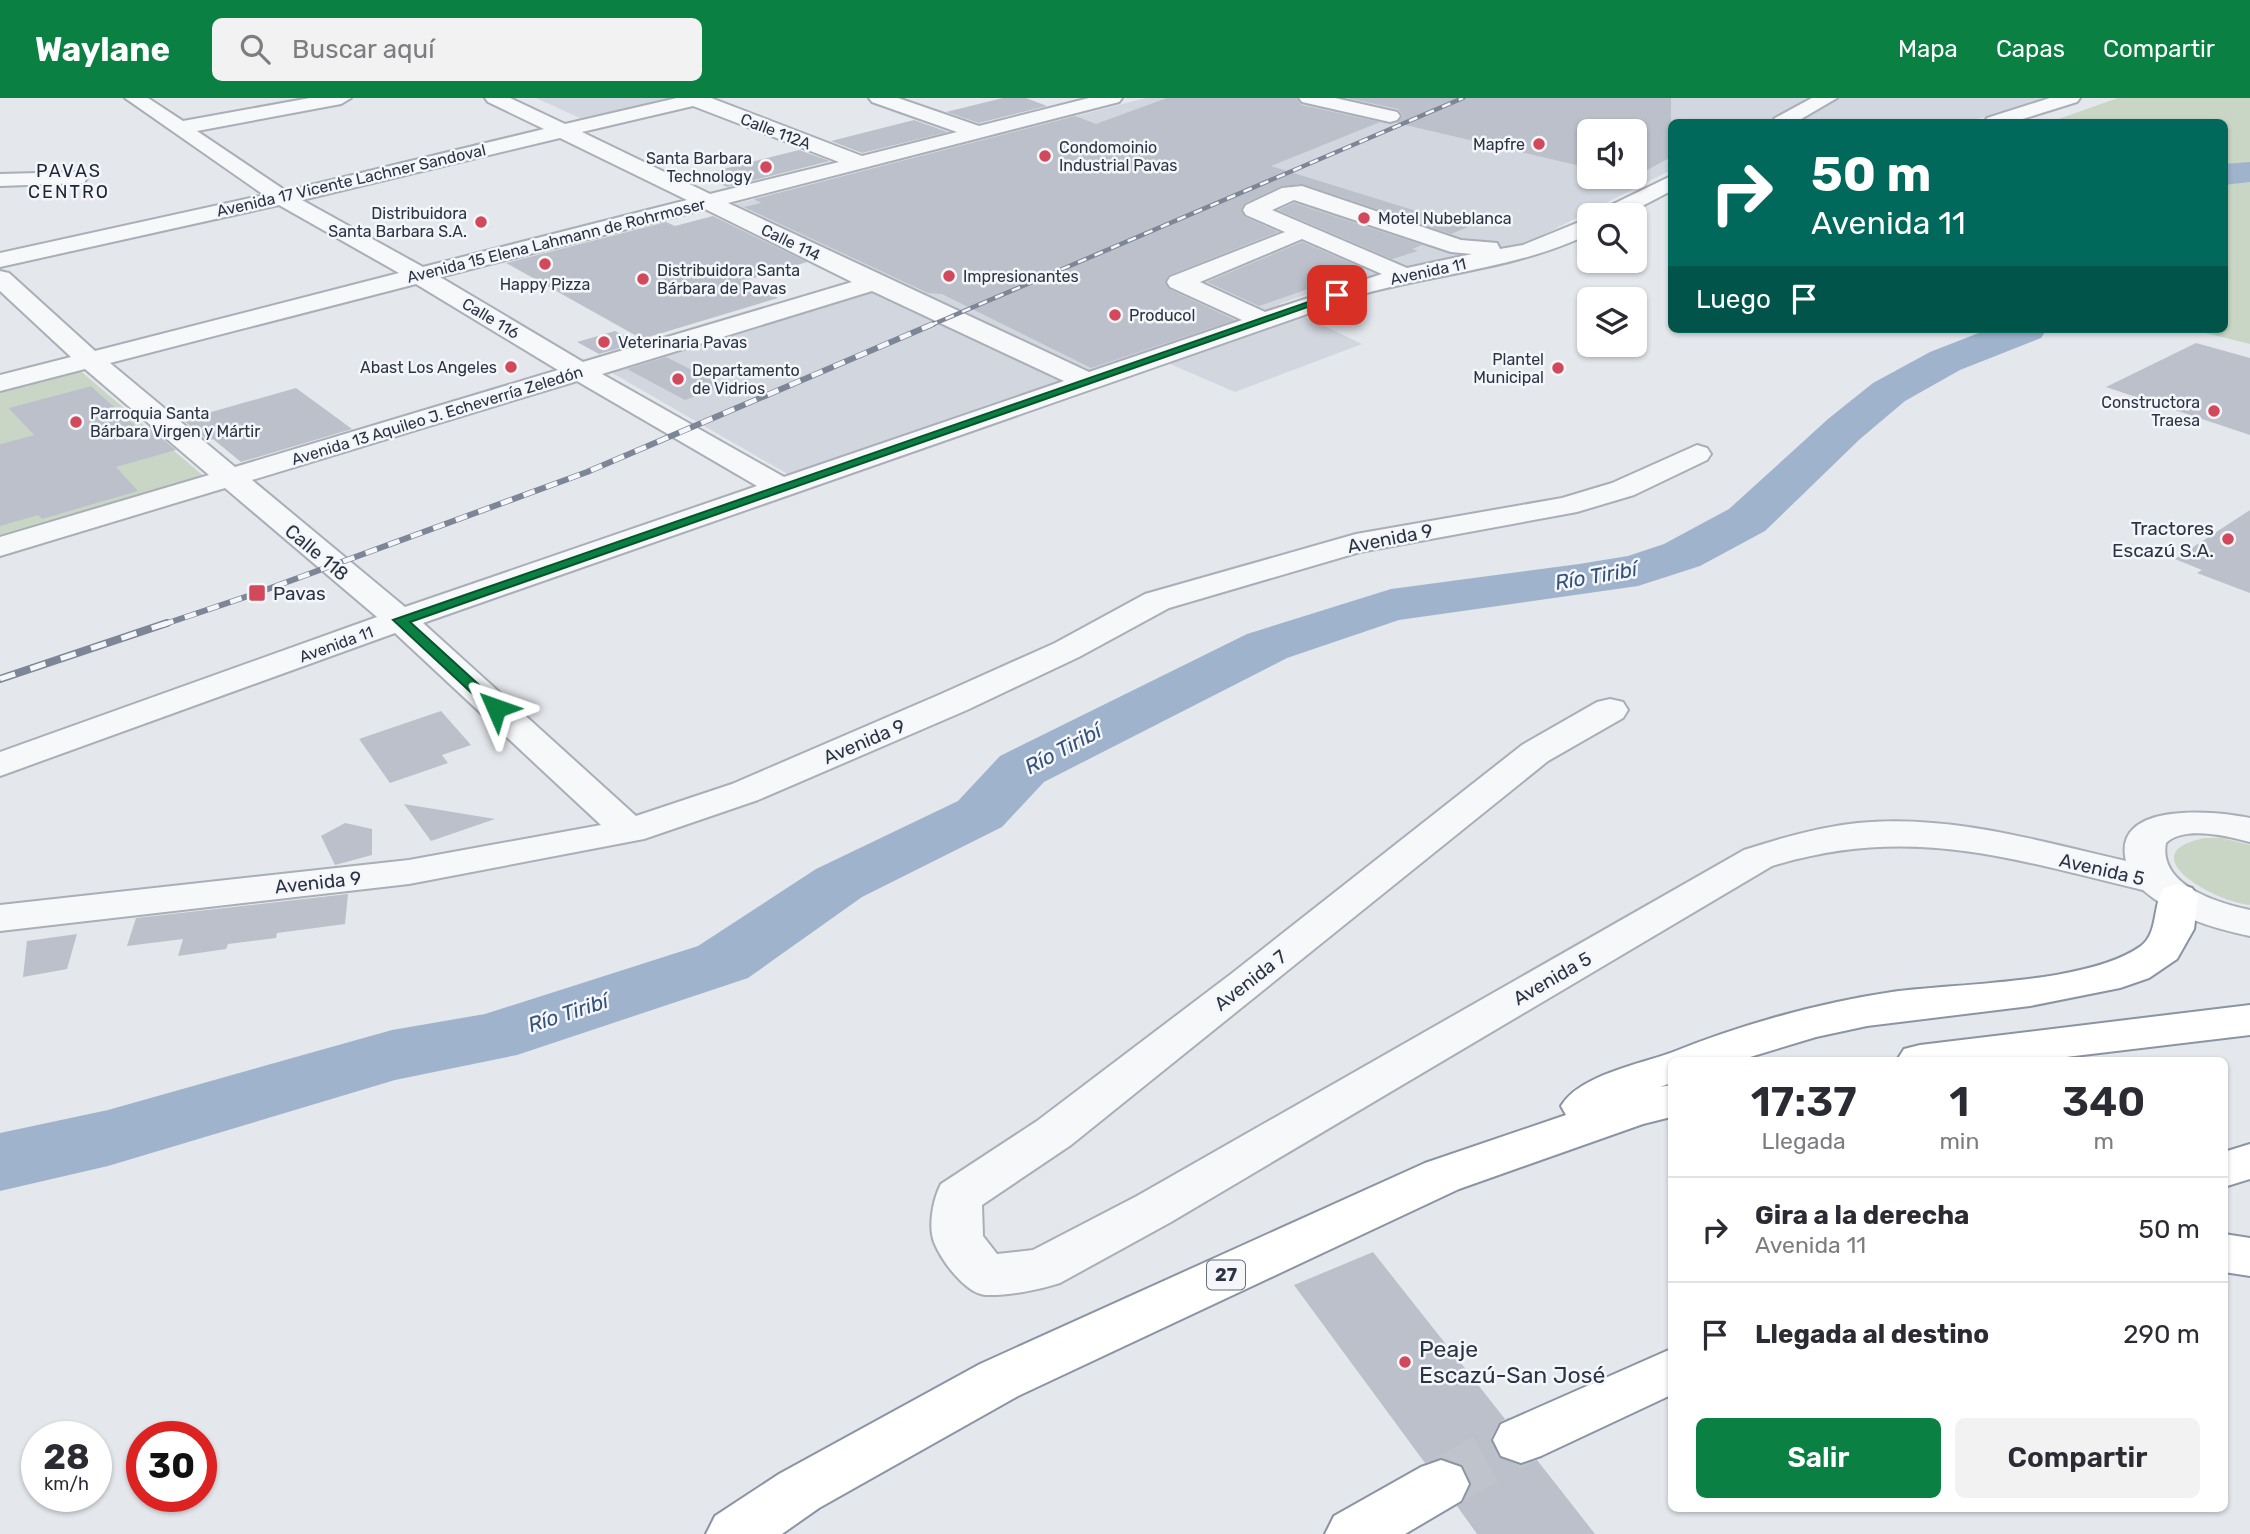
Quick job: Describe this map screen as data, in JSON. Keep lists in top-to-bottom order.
{
  "streets": {
    "highway": ["27"],
    "street": [
      "Calle 112A",
      "Avenida 17 Vicente Lachner Sandoval",
      "Avenida 15 Elena Lahmann de Rohrmoser",
      "Calle 114",
      "Avenida 11",
      "Calle 116",
      "Avenida 13 Aquileo J. Echeverría Zeledón",
      "Avenida 9",
      "Calle 118",
      "Avenida 5",
      "Avenida 7"
    ]
  },
  "crossings": [
    ["Calle 112A", "Avenida 17 Vicente Lachner Sandoval"],
    ["Calle 112A", "Avenida 15 Elena Lahmann de Rohrmoser"],
    ["Avenida 17 Vicente Lachner Sandoval", "Calle 114"],
    ["Avenida 17 Vicente Lachner Sandoval", "Calle 116"],
    ["Avenida 15 Elena Lahmann de Rohrmoser", "Calle 114"],
    ["Avenida 15 Elena Lahmann de Rohrmoser", "Calle 116"],
    ["Avenida 15 Elena Lahmann de Rohrmoser", "Calle 118"],
    ["Calle 114", "Avenida 11"],
    ["Calle 114", "Avenida 13 Aquileo J. Echeverría Zeledón"],
    ["Avenida 11", "Calle 116"],
    ["Avenida 11", "Calle 118"],
    ["Calle 116", "Avenida 13 Aquileo J. Echeverría Zeledón"],
    ["Avenida 13 Aquileo J. Echeverría Zeledón", "Calle 118"],
    ["Avenida 9", "Calle 118"],
    ["Avenida 5", "Avenida 7"]
  ],
  "districts": ["PAVAS CENTRO"],
  "water": ["Río Tiribí"],
  "places": {
    "other": [
      "Mapfre",
      "Condomoinio Industrial Pavas",
      "Santa Barbara Technology",
      "Motel Nubeblanca",
      "Distribuidora Santa Barbara S.A.",
      "Happy Pizza",
      "Impresionantes",
      "Distribuidora Santa Bárbara de Pavas",
      "Producol",
      "Veterinaria Pavas",
      "Abast Los Angeles",
      "Plantel Municipal",
      "Departamento de Vidrios",
      "Constructora Traesa",
      "Parroquia Santa Bárbara Virgen y Mártir",
      "Tractores Escazú S.A.",
      "Peaje Escazú-San José"
    ],
    "transit": ["Pavas"]
  },
  "page": {
    "header": "Waylane",
    "search": "Buscar aquí",
    "nav": ["Mapa", "Capas", "Compartir"],
    "turn": ["50 m", "Avenida 11"],
    "then": "Luego",
    "eta": [
      "17:37",
      "Llegada",
      "1",
      "min",
      "340",
      "m"
    ],
    "list": [
      {
        "name": "Gira a la derecha",
        "note": "Avenida 11",
        "value": "50 m"
      },
      {
        "name": "Llegada al destino",
        "value": "290 m"
      }
    ],
    "buttons": ["Salir", "Compartir"],
    "speed": "28 km/h",
    "limit": "30"
  }
}
